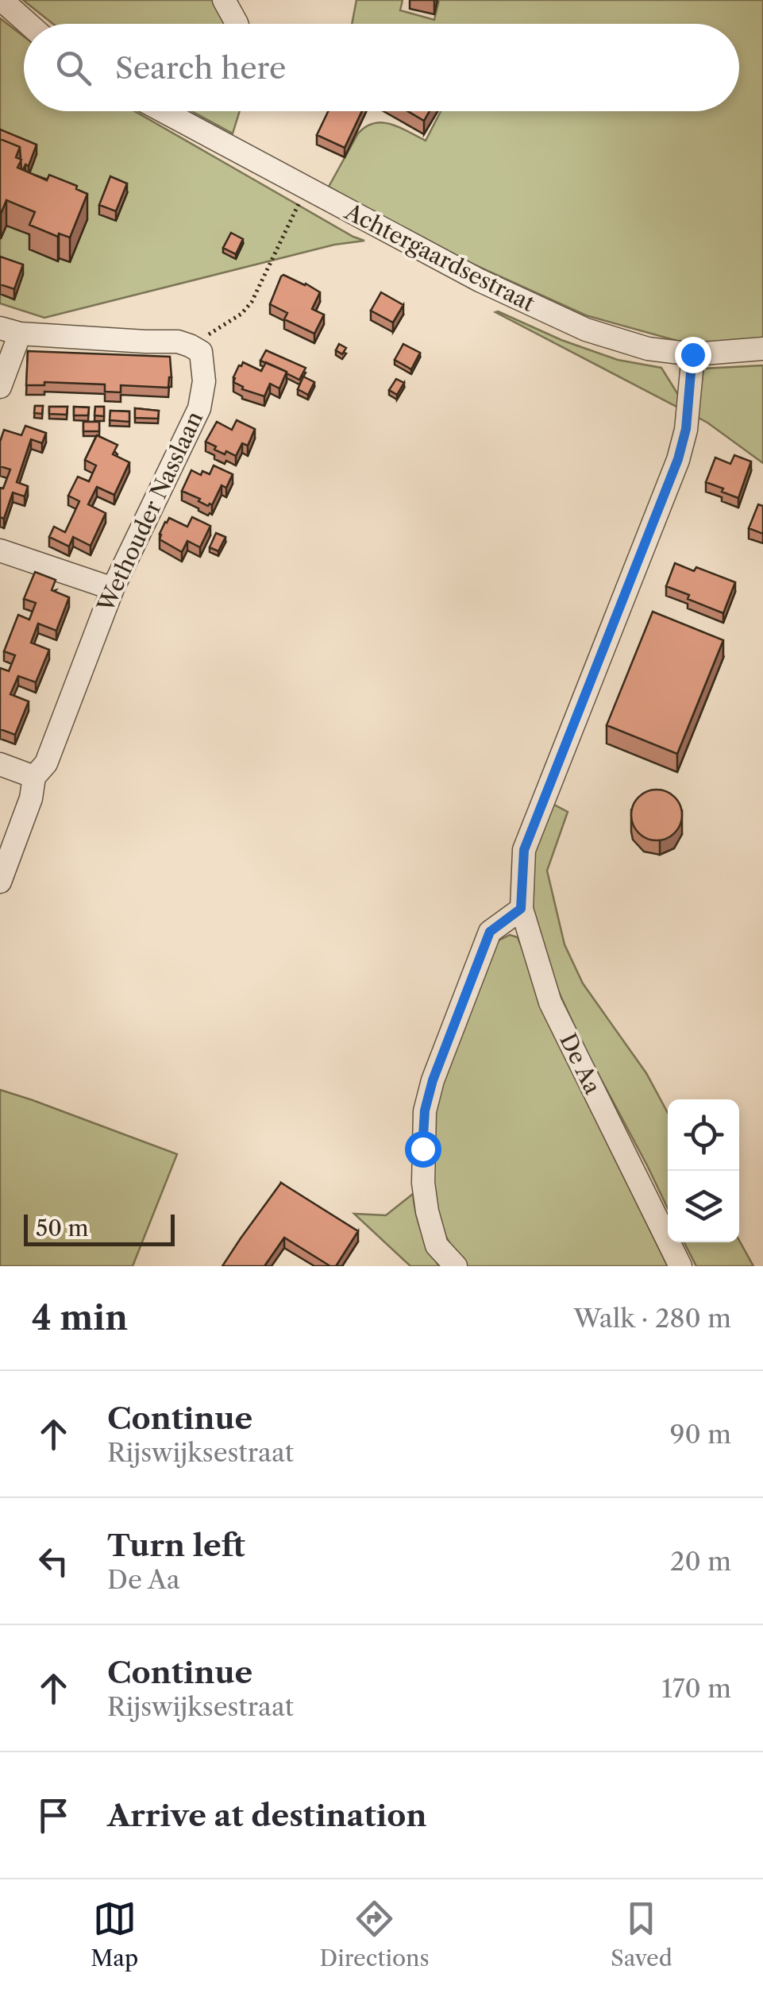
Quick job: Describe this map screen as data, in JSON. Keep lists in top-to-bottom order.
{
  "streets": {
    "street": ["Achtergaardsestraat", "Wethouder Nasslaan", "De Aa"]
  },
  "crossings": [
    ["Achtergaardsestraat", "De Aa"]
  ],
  "scale_bar": "50 m",
  "page": {
    "search": "Search here",
    "scale": "50 m",
    "heading": ["4 min", "Walk · 280 m"],
    "list": [
      ["Continue", "Rijswijksestraat", "90 m"],
      ["Turn left", "De Aa", "20 m"],
      ["Continue", "Rijswijksestraat", "170 m"],
      "Arrive at destination"
    ],
    "nav": ["Map", "Directions", "Saved"]
  }
}
